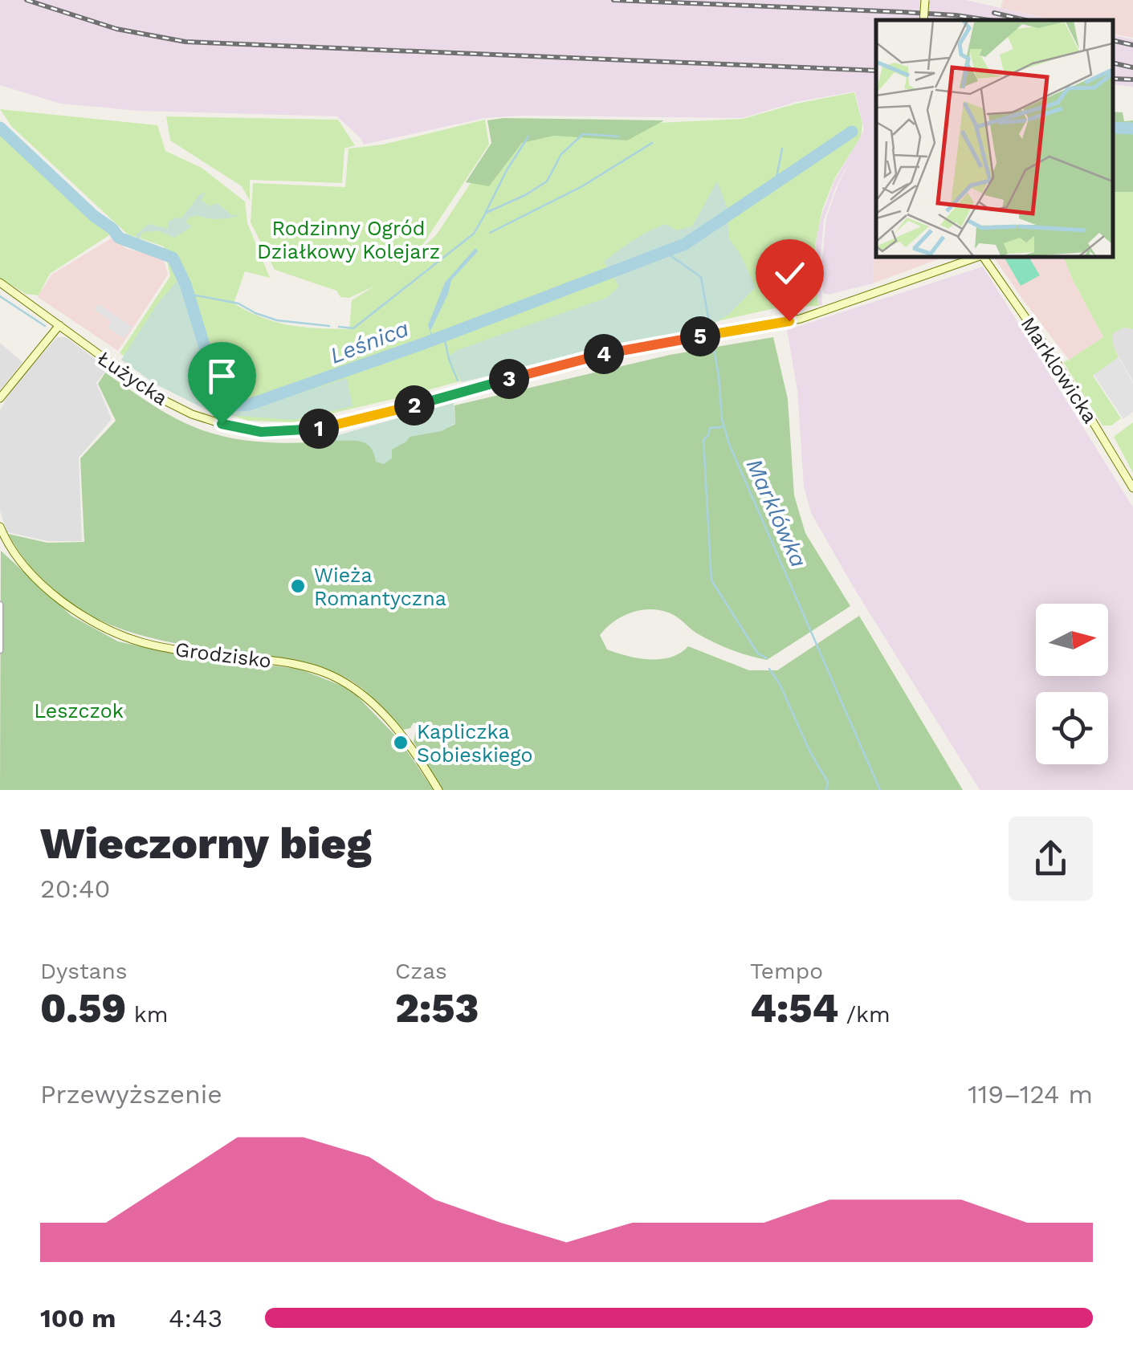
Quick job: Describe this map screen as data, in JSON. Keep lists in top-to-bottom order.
{
  "streets": {
    "main road": ["Marklowicka", "Łużycka", "Grodzisko"]
  },
  "water": ["Leśnica", "Marklówka"],
  "parks": ["Rodzinny Ogród Działkowy Kolejarz", "Leszczok"],
  "places": ["Wieża Romantyczna", "Kapliczka Sobieskiego"],
  "north": "right",
  "page": {
    "pins": [
      "5",
      "4",
      "3",
      "2",
      "1"
    ],
    "heading": ["Wieczorny bieg", "20:40"],
    "stats": [
      ["Dystans", "0.59 km"],
      ["Czas", "2:53"],
      ["Tempo", "4:54 /km"]
    ],
    "chart": ["Przewyższenie", "119–124 m"],
    "list": [
      {
        "name": "100 m",
        "note": "4:43"
      }
    ]
  }
}
